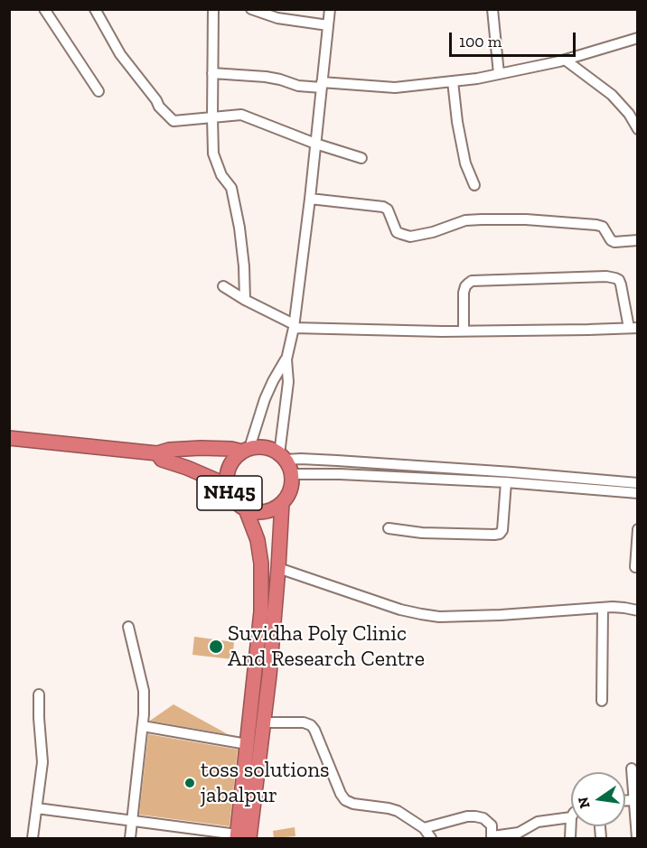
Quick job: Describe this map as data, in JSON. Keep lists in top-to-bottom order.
{
  "streets": {
    "highway": ["NH45"]
  },
  "places": ["Suvidha Poly Clinic And Research Centre", "toss solutions jabalpur"],
  "scale_bar": "100 m",
  "north": "left"
}
